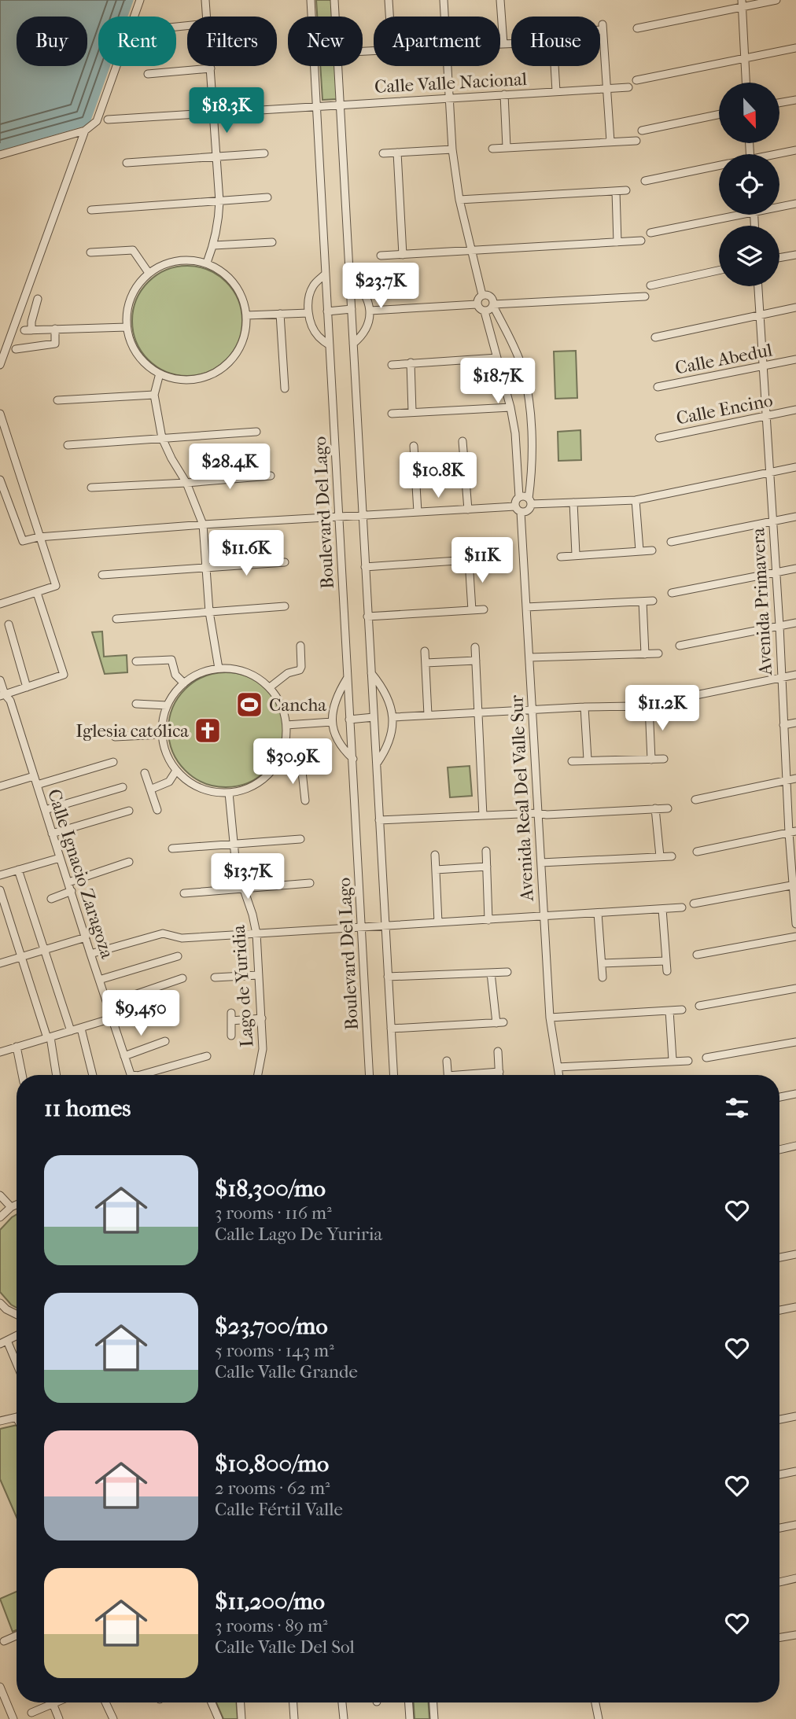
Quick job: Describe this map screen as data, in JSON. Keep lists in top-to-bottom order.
{
  "streets": {
    "street": [
      "Calle Valle Nacional",
      "Calle Abedul",
      "Calle Encino",
      "Boulevard Del Lago",
      "Avenida Primavera",
      "Avenida Real Del Valle Sur",
      "Calle Ignacio Zaragoza",
      "Lago de Yuridia"
    ]
  },
  "crossings": [
    ["Calle Valle Nacional", "Boulevard Del Lago"],
    ["Calle Abedul", "Avenida Primavera"],
    ["Calle Encino", "Avenida Primavera"]
  ],
  "places": {
    "sports": ["Cancha"],
    "church": ["Iglesia católica"]
  },
  "north": "bottom",
  "page": {
    "chip": [
      "Buy",
      "Rent",
      "Filters",
      "New",
      "Apartment",
      "House"
    ],
    "price": [
      "$18.3K",
      "$23.7K",
      "$18.7K",
      "$28.4K",
      "$10.8K",
      "$11.6K",
      "$11K",
      "$11.2K",
      "$30.9K",
      "$13.7K",
      "$9,450"
    ],
    "heading": "11 homes",
    "list": [
      {
        "name": "$18,300/mo",
        "note": "3 rooms · 116 m² · Calle Lago De Yuriria"
      },
      {
        "name": "$23,700/mo",
        "note": "5 rooms · 143 m² · Calle Valle Grande"
      },
      {
        "name": "$10,800/mo",
        "note": "2 rooms · 62 m² · Calle Fértil Valle"
      },
      {
        "name": "$11,200/mo",
        "note": "3 rooms · 89 m² · Calle Valle Del Sol"
      }
    ]
  }
}
